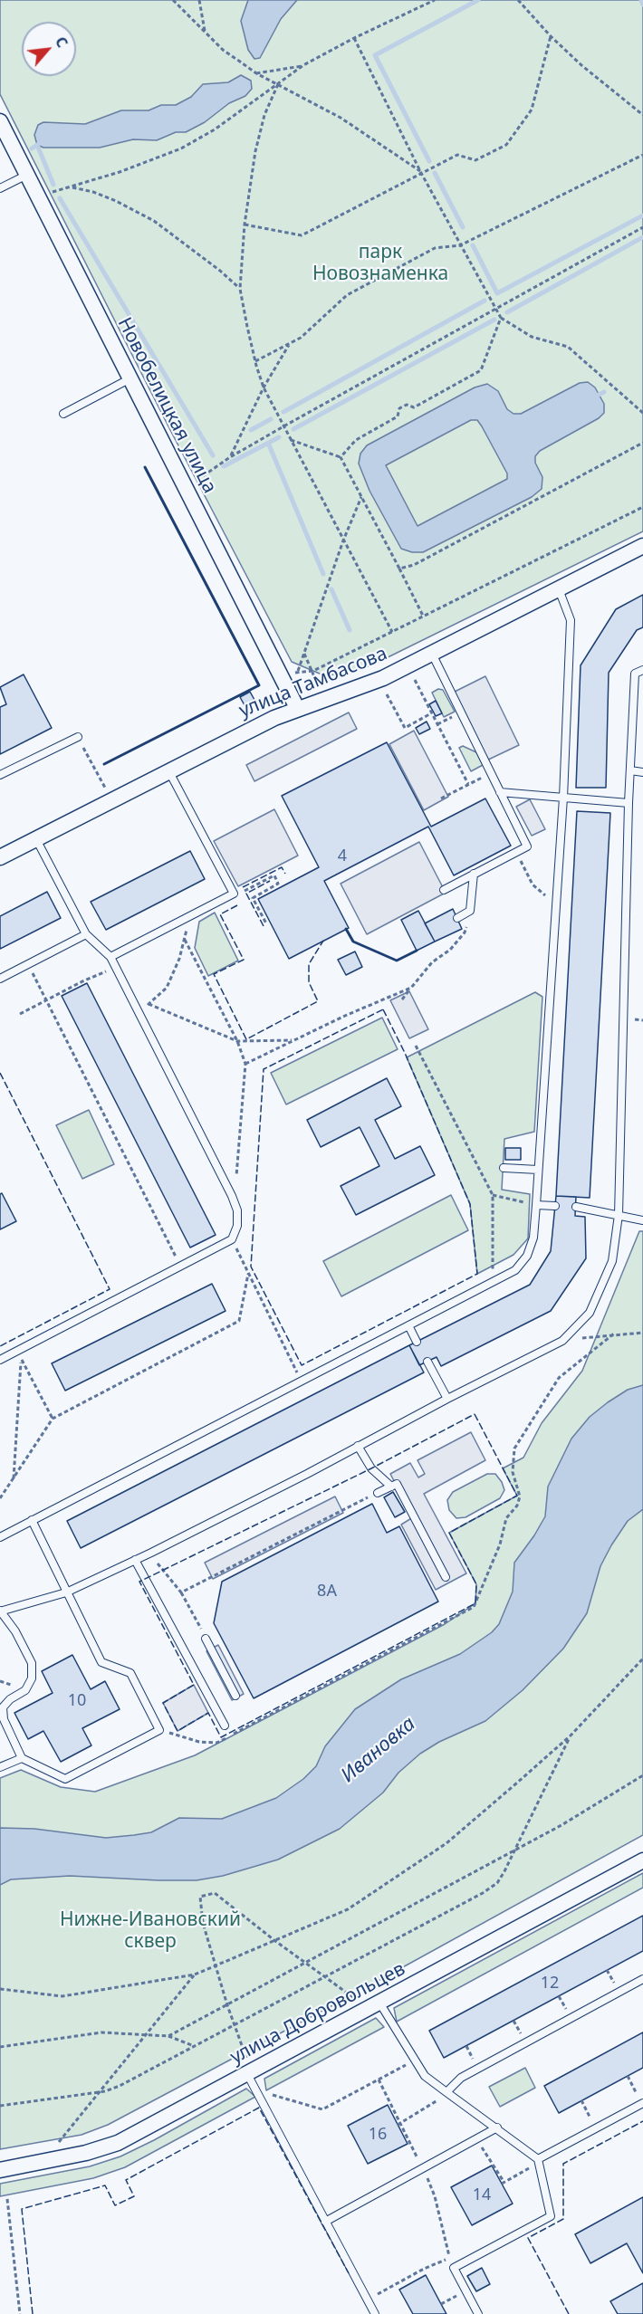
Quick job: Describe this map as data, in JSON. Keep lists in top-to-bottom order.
{
  "streets": {
    "street": ["Новобелицкая улица", "улица Тамбасова", "улица Добровольцев"]
  },
  "crossings": [
    ["Новобелицкая улица", "улица Тамбасова"]
  ],
  "water": ["Ивановка"],
  "parks": ["парк Новознаменка", "Нижне-Ивановский сквер"],
  "house_numbers": [
    "4",
    "8А",
    "10",
    "12",
    "16",
    "14"
  ],
  "north": "top right"
}
